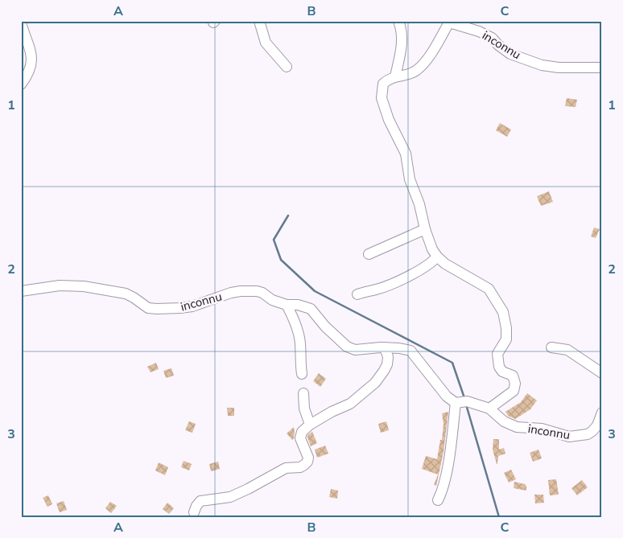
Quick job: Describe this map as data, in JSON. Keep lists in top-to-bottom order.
{
  "streets": {
    "street": ["inconnu"]
  },
  "grid": {
    "columns": ["A", "B", "C"],
    "rows": ["1", "2", "3"]
  }
}
